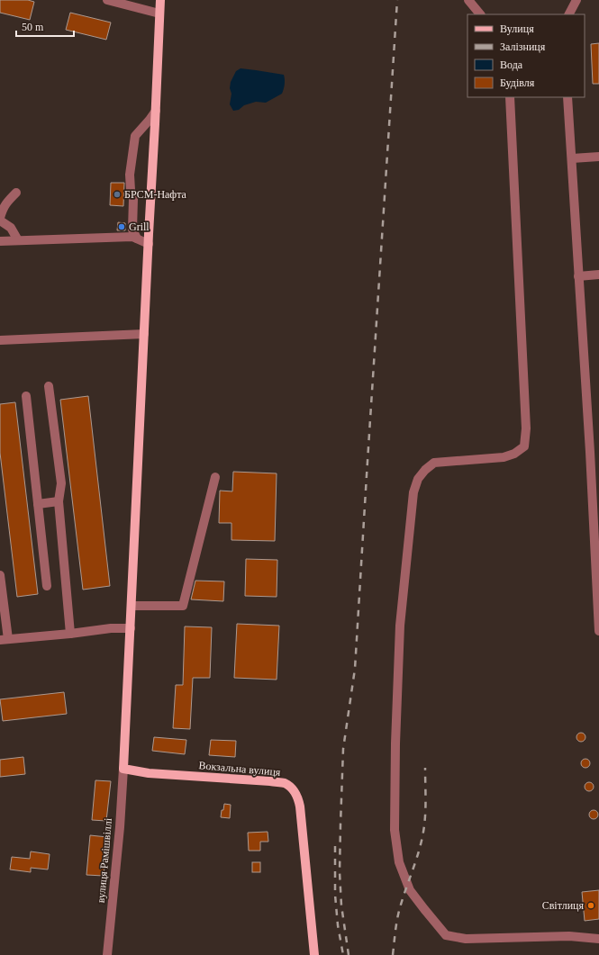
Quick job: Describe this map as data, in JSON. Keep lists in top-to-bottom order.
{
  "streets": {
    "main road": ["Вокзальна вулиця"],
    "street": ["вулиця Рамішвіллі"]
  },
  "crossings": [
    ["Вокзальна вулиця", "вулиця Рамішвіллі"]
  ],
  "places": ["БРСМ-Нафта", "Grill", "Світлиця"],
  "legend": [
    "Вулиця",
    "Залізниця",
    "Вода",
    "Будівля"
  ],
  "scale_bar": "50 m"
}
